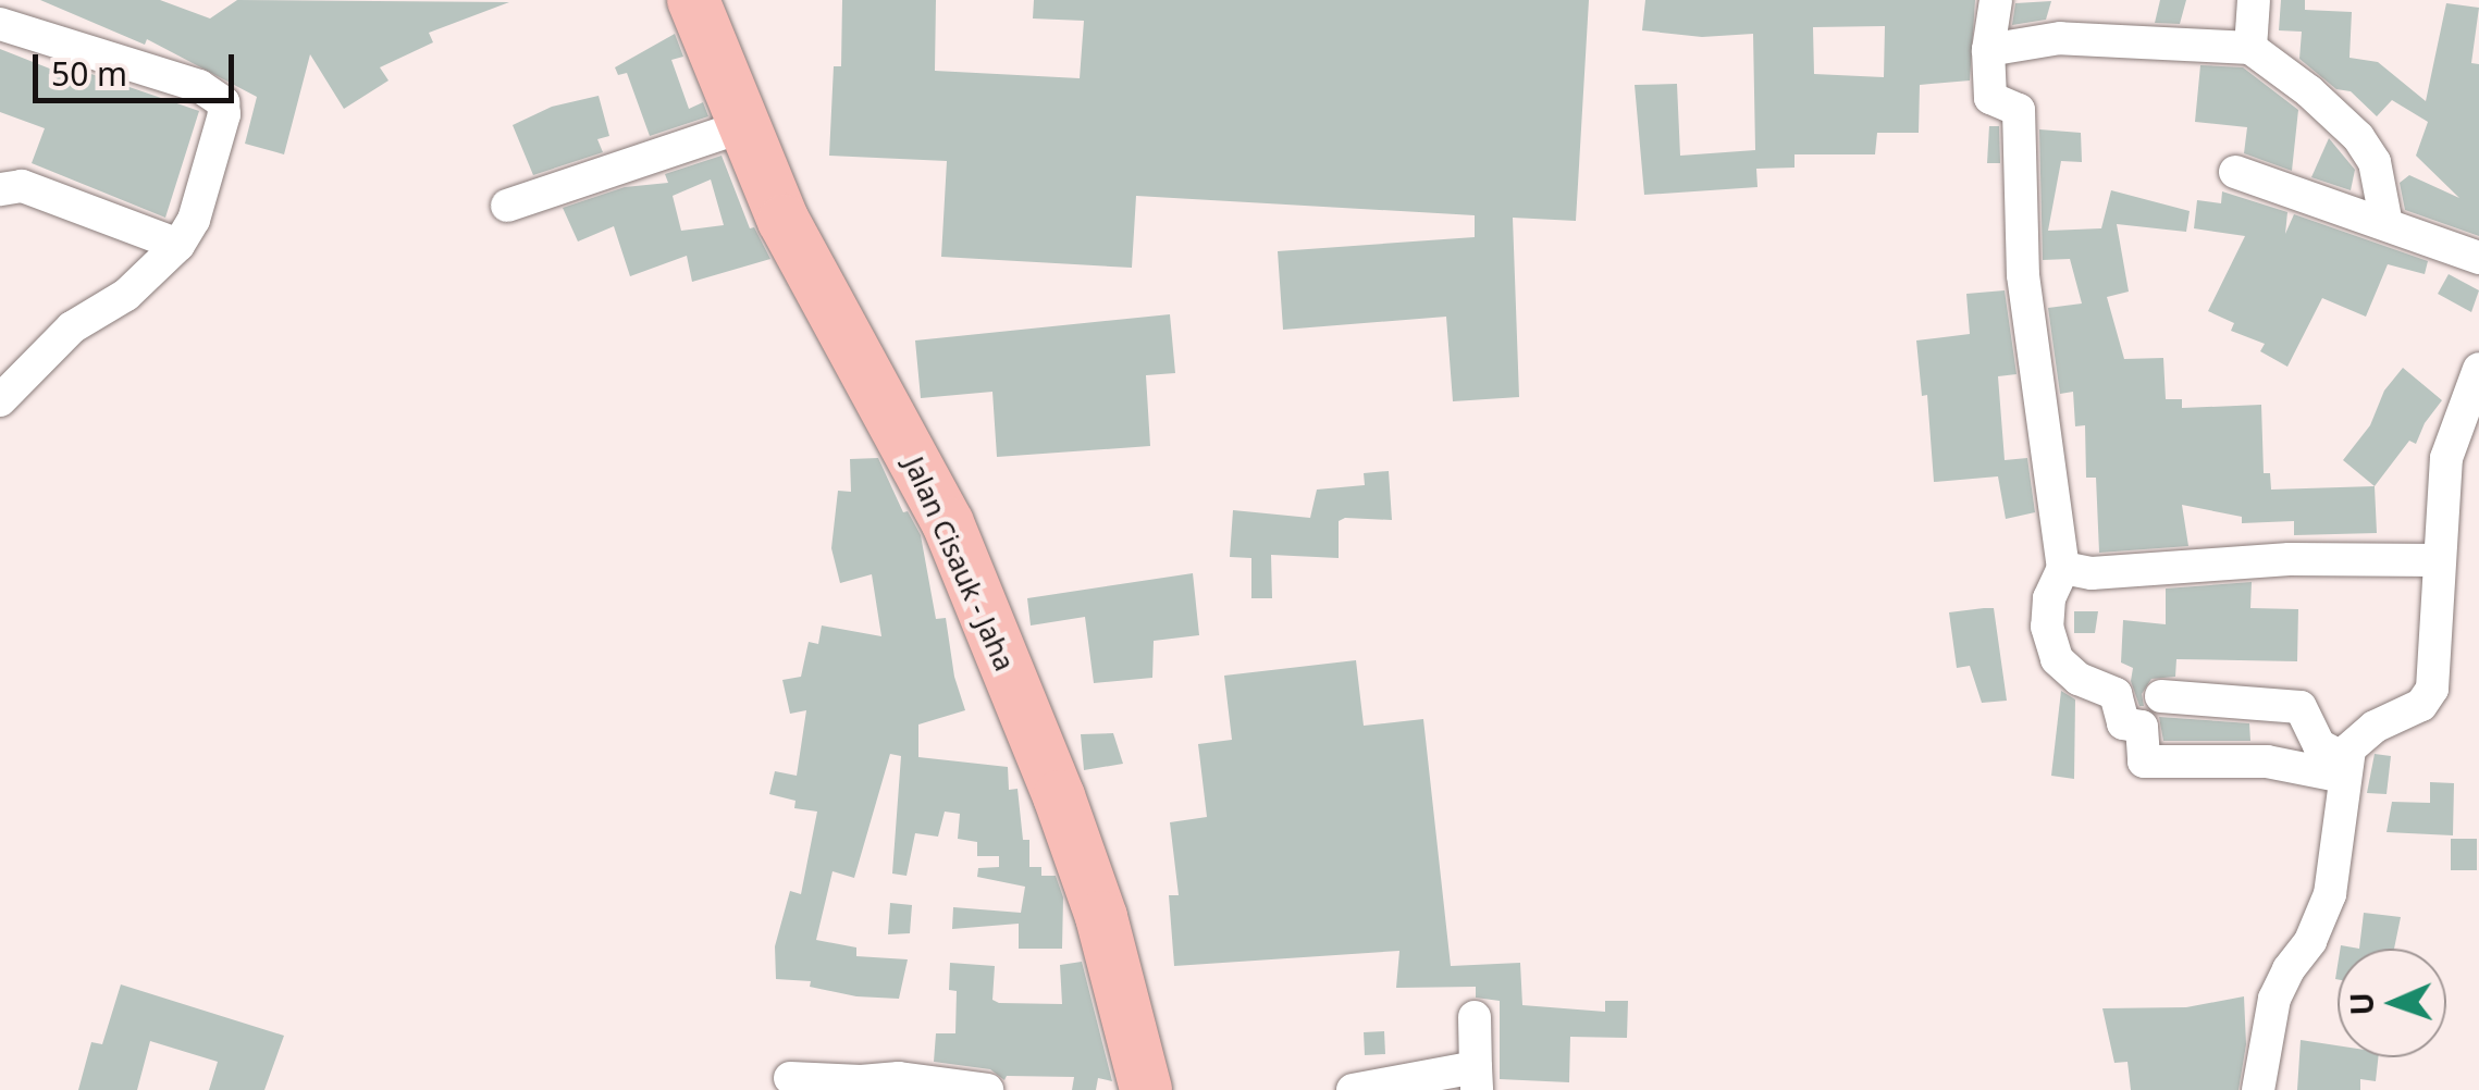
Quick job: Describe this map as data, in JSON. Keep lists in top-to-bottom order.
{
  "streets": {
    "main road": ["Jalan Cisauk - Jaha"]
  },
  "scale_bar": "50 m",
  "north": "left"
}
